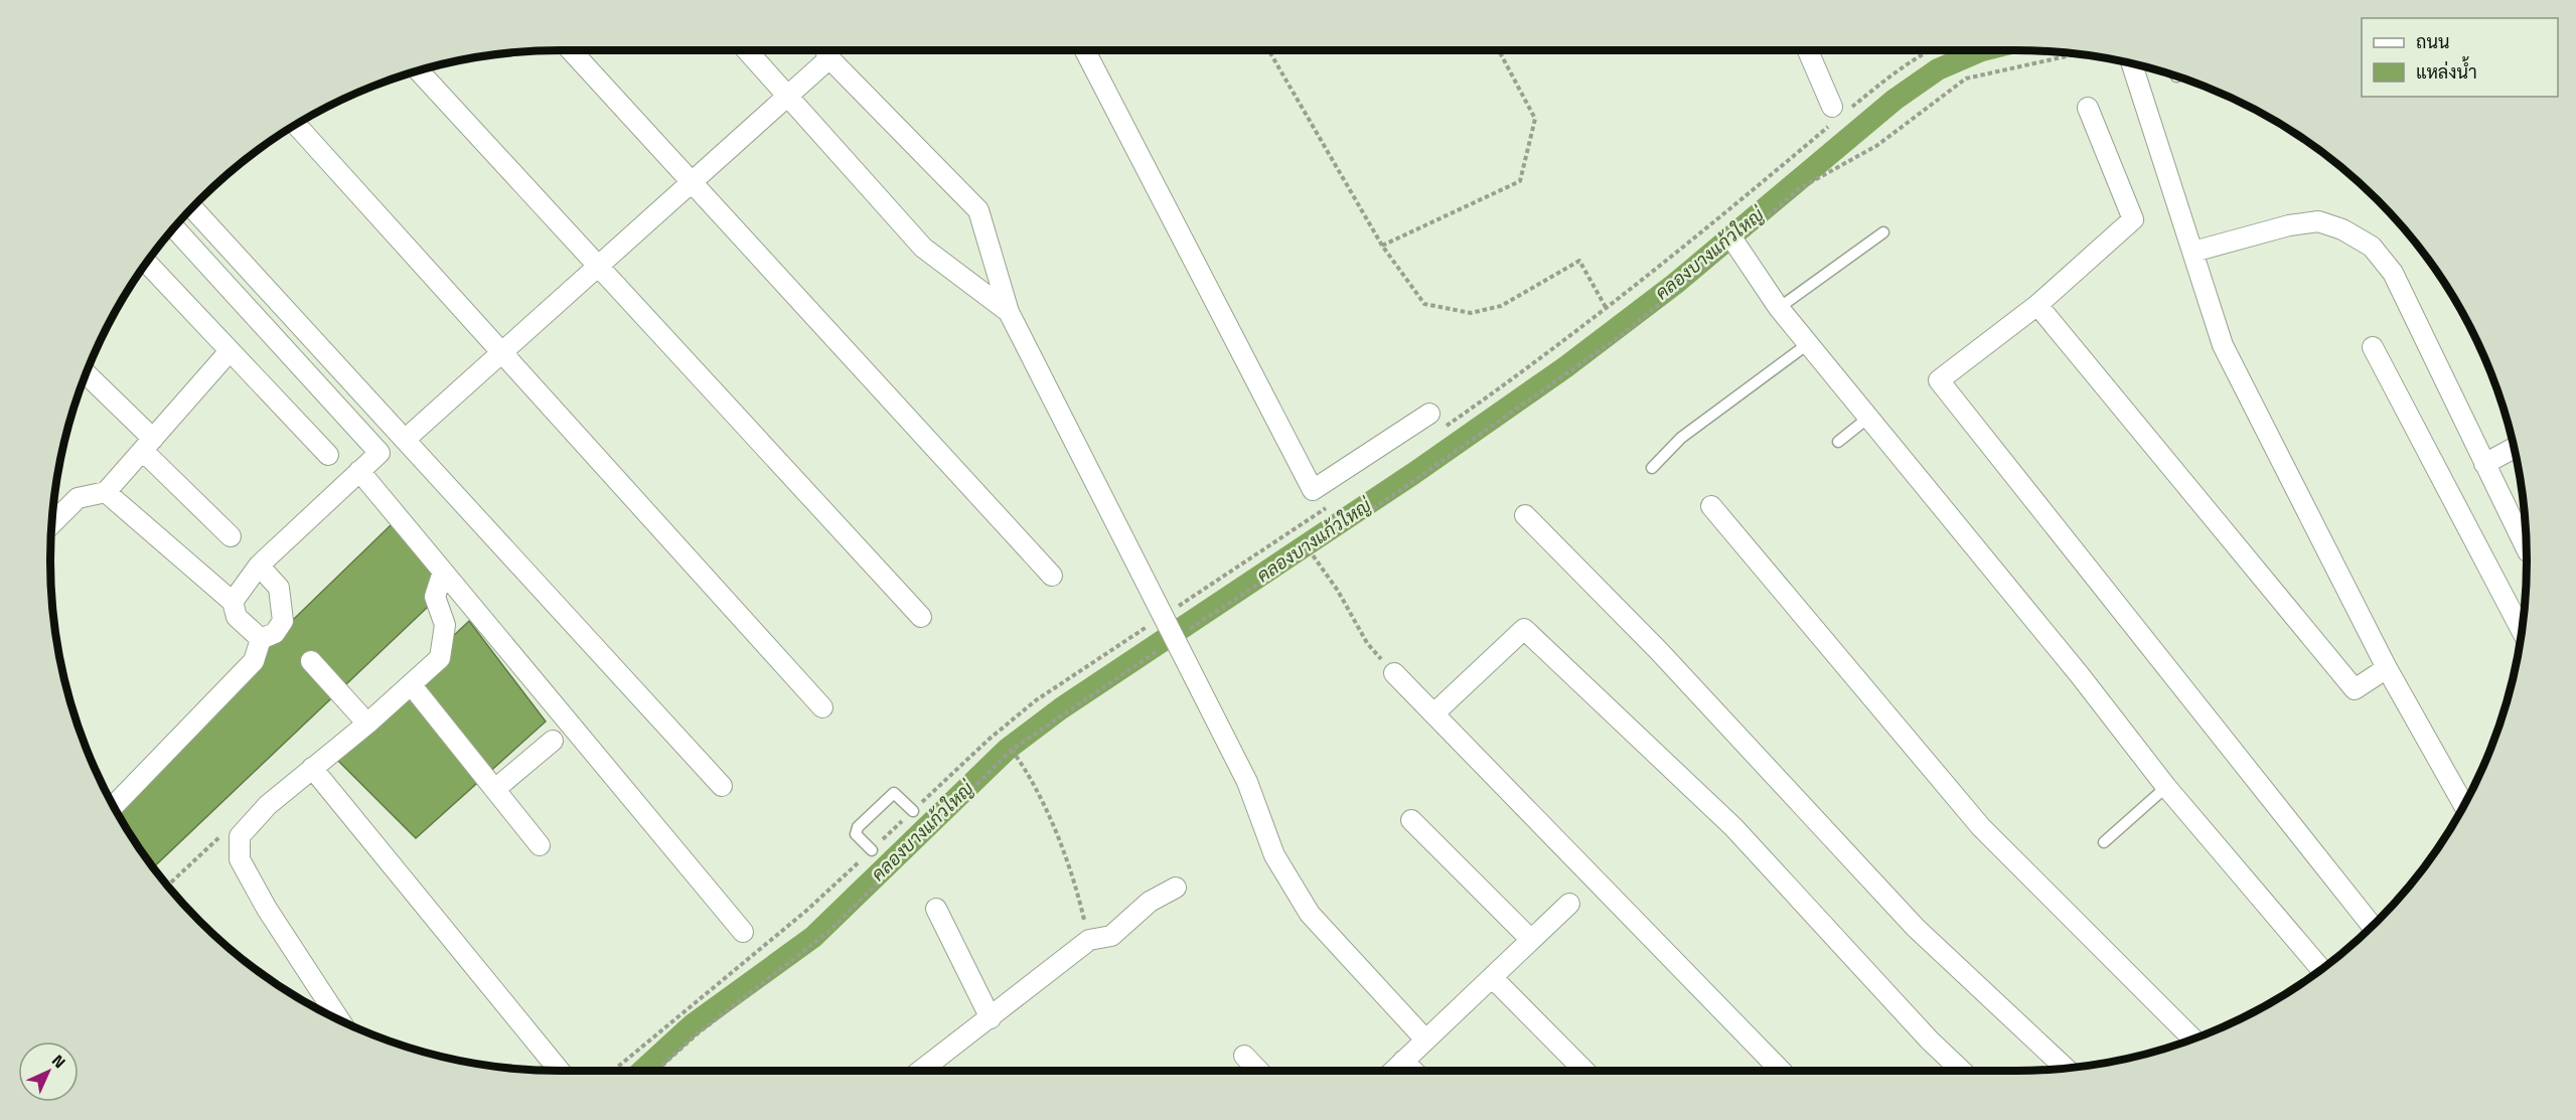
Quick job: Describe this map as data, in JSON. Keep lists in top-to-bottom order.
{
  "water": ["คลองบางแก้วใหญ่"],
  "legend": ["ถนน", "แหล่งน้ำ"],
  "north": "top right"
}
